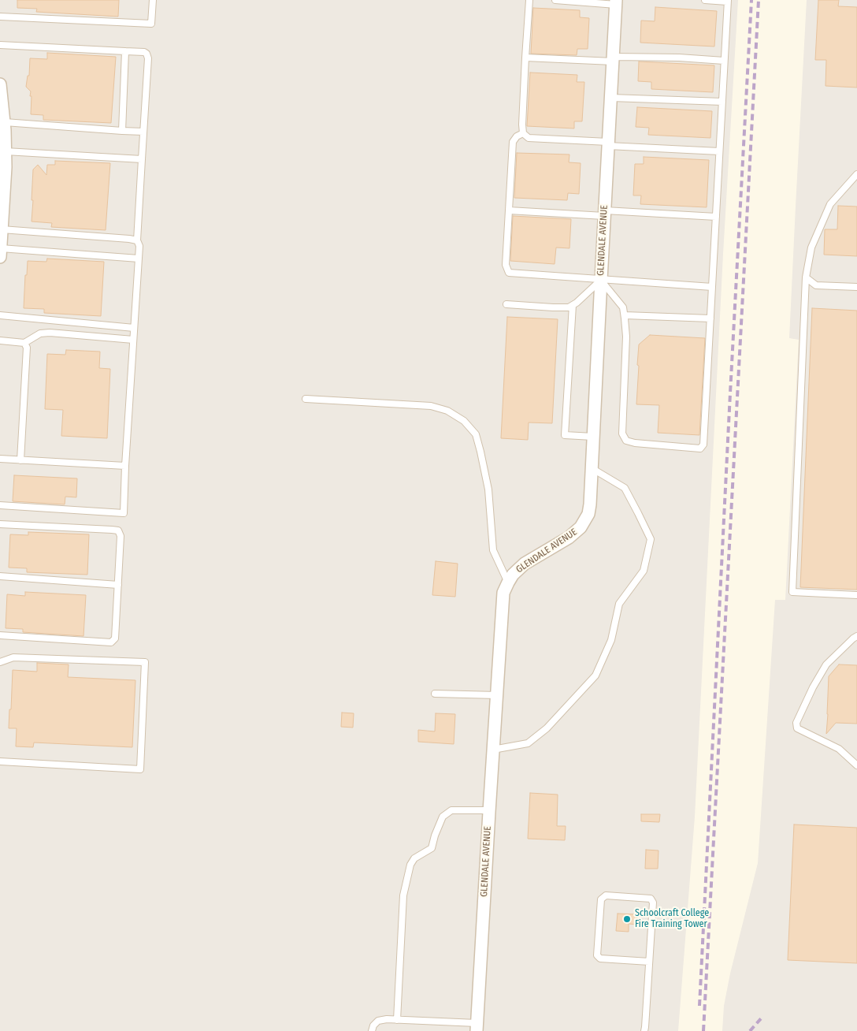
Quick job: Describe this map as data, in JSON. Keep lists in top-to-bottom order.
{
  "streets": {
    "street": ["GLENDALE AVENUE"]
  },
  "places": ["Schoolcraft College Fire Training Tower"]
}
